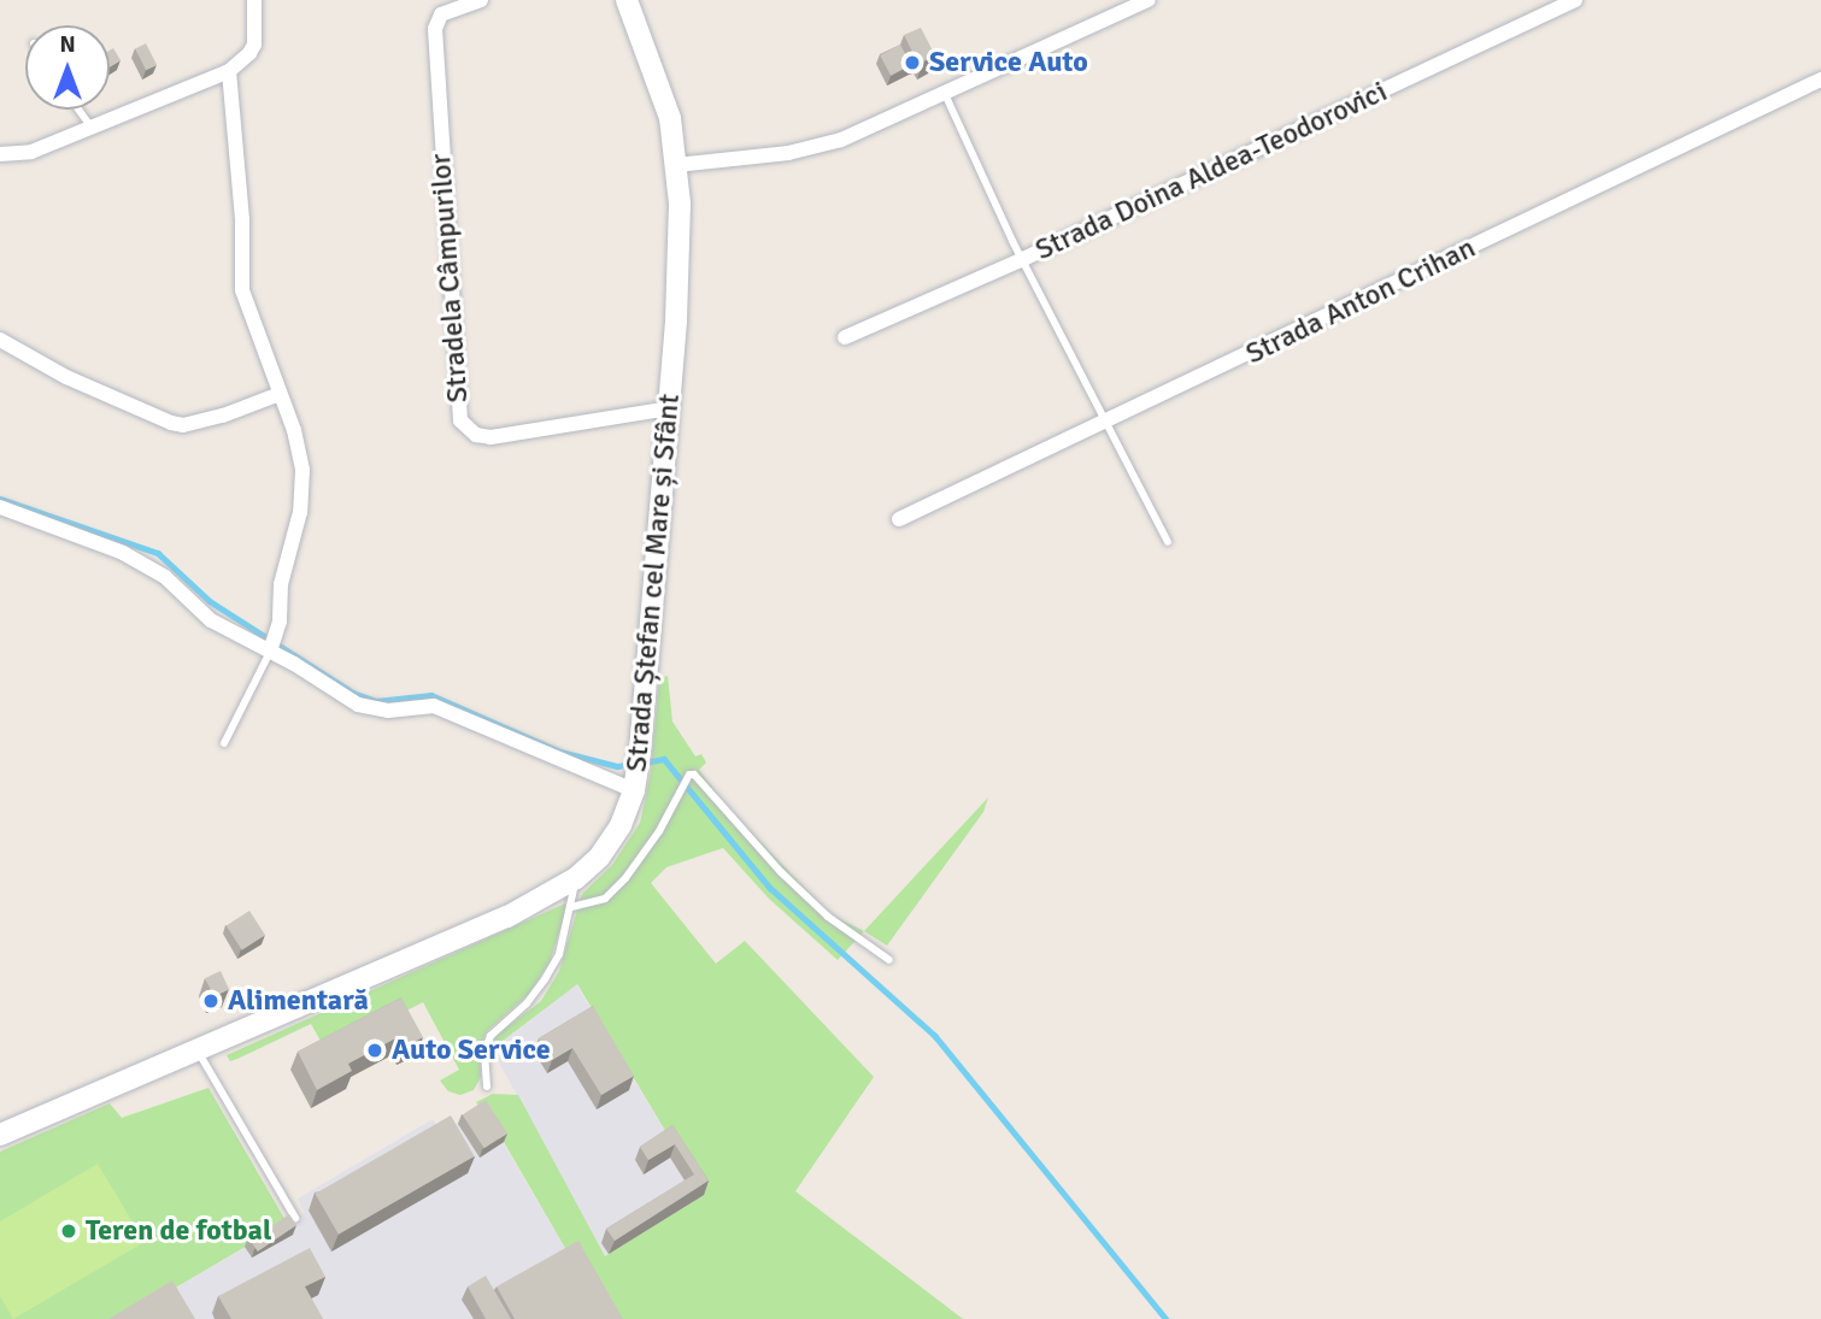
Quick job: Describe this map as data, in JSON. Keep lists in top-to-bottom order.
{
  "streets": {
    "main road": ["Strada Ștefan cel Mare și Sfânt"],
    "street": ["Strada Doina Aldea-Teodorovici", "Stradela Câmpurilor", "Strada Anton Crihan"]
  },
  "crossings": [
    ["Stradela Câmpurilor", "Strada Ștefan cel Mare și Sfânt"]
  ],
  "places": [
    "Service Auto",
    "Alimentară",
    "Auto Service",
    "Teren de fotbal"
  ],
  "north": "top"
}
